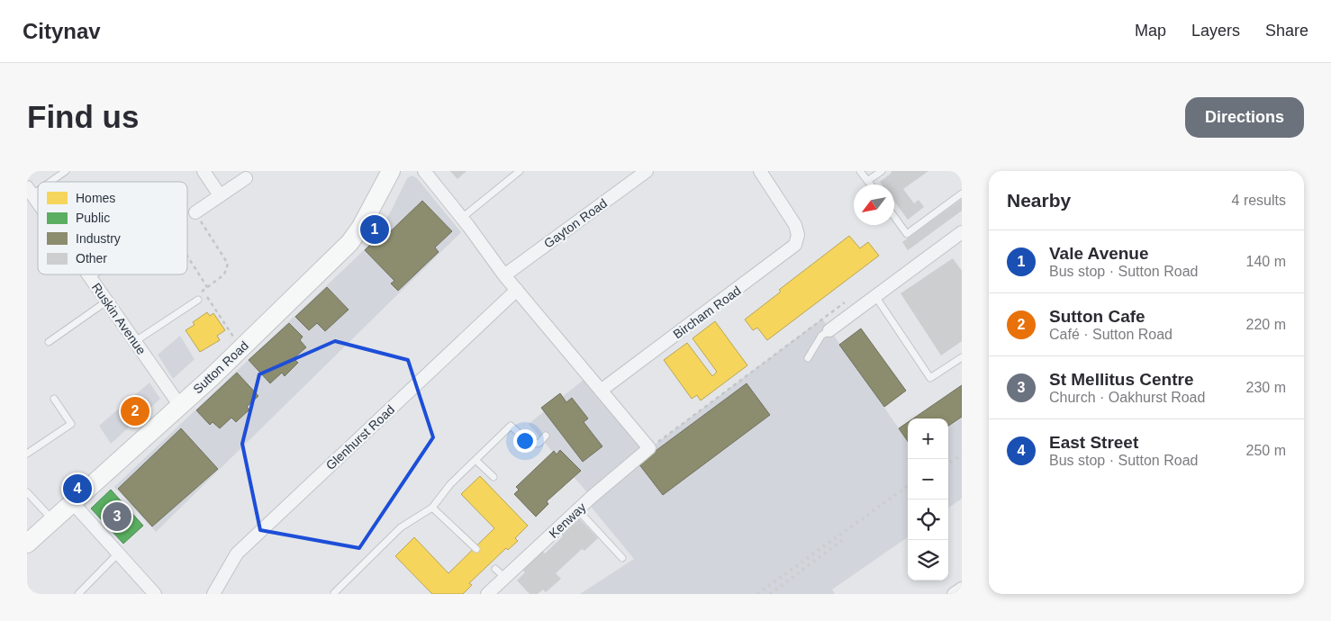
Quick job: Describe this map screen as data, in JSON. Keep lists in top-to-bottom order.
{
  "streets": {
    "main road": ["Sutton Road"],
    "street": [
      "Gayton Road",
      "Bircham Road",
      "Ruskin Avenue",
      "Glenhurst Road",
      "Kenway"
    ]
  },
  "crossings": [
    ["Ruskin Avenue", "Sutton Road"]
  ],
  "legend": [
    "Homes",
    "Public",
    "Industry",
    "Other"
  ],
  "north": "bottom left",
  "page": {
    "header": "Citynav",
    "nav": ["Map", "Layers", "Share"],
    "buttons": "Directions",
    "title": "Find us",
    "heading": ["Nearby", "4 results"],
    "pins": [
      "1",
      "2",
      "4",
      "3"
    ],
    "list": [
      {
        "mark": "1",
        "name": "Vale Avenue",
        "note": "Bus stop · Sutton Road",
        "value": "140 m"
      },
      {
        "mark": "2",
        "name": "Sutton Cafe",
        "note": "Café · Sutton Road",
        "value": "220 m"
      },
      {
        "mark": "3",
        "name": "St Mellitus Centre",
        "note": "Church · Oakhurst Road",
        "value": "230 m"
      },
      {
        "mark": "4",
        "name": "East Street",
        "note": "Bus stop · Sutton Road",
        "value": "250 m"
      }
    ],
    "map_buttons": ["+", "−"]
  }
}
